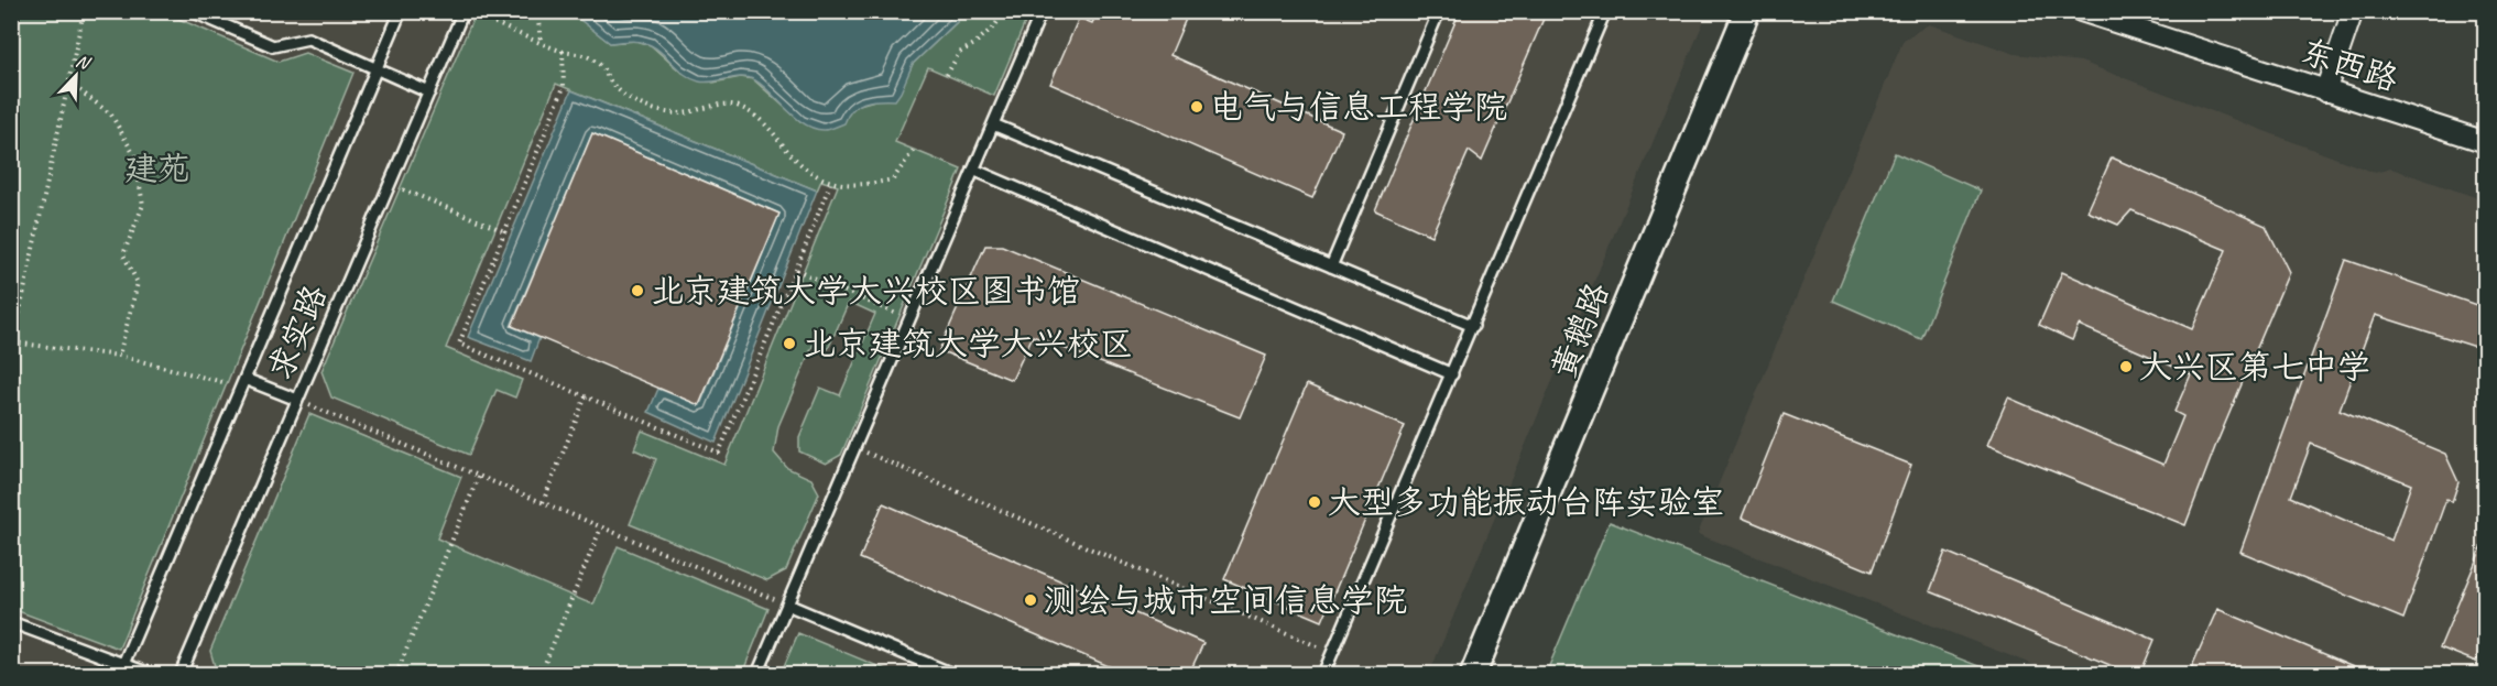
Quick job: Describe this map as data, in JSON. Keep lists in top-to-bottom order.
{
  "streets": {
    "street": ["东西路", "黄鹅路"],
    "lane": ["求实路"]
  },
  "parks": ["建苑"],
  "places": [
    "电气与信息工程学院",
    "北京建筑大学大兴校区图书馆",
    "北京建筑大学大兴校区",
    "大兴区第七中学",
    "大型多功能振动台阵实验室",
    "测绘与城市空间信息学院"
  ],
  "north": "top right"
}
